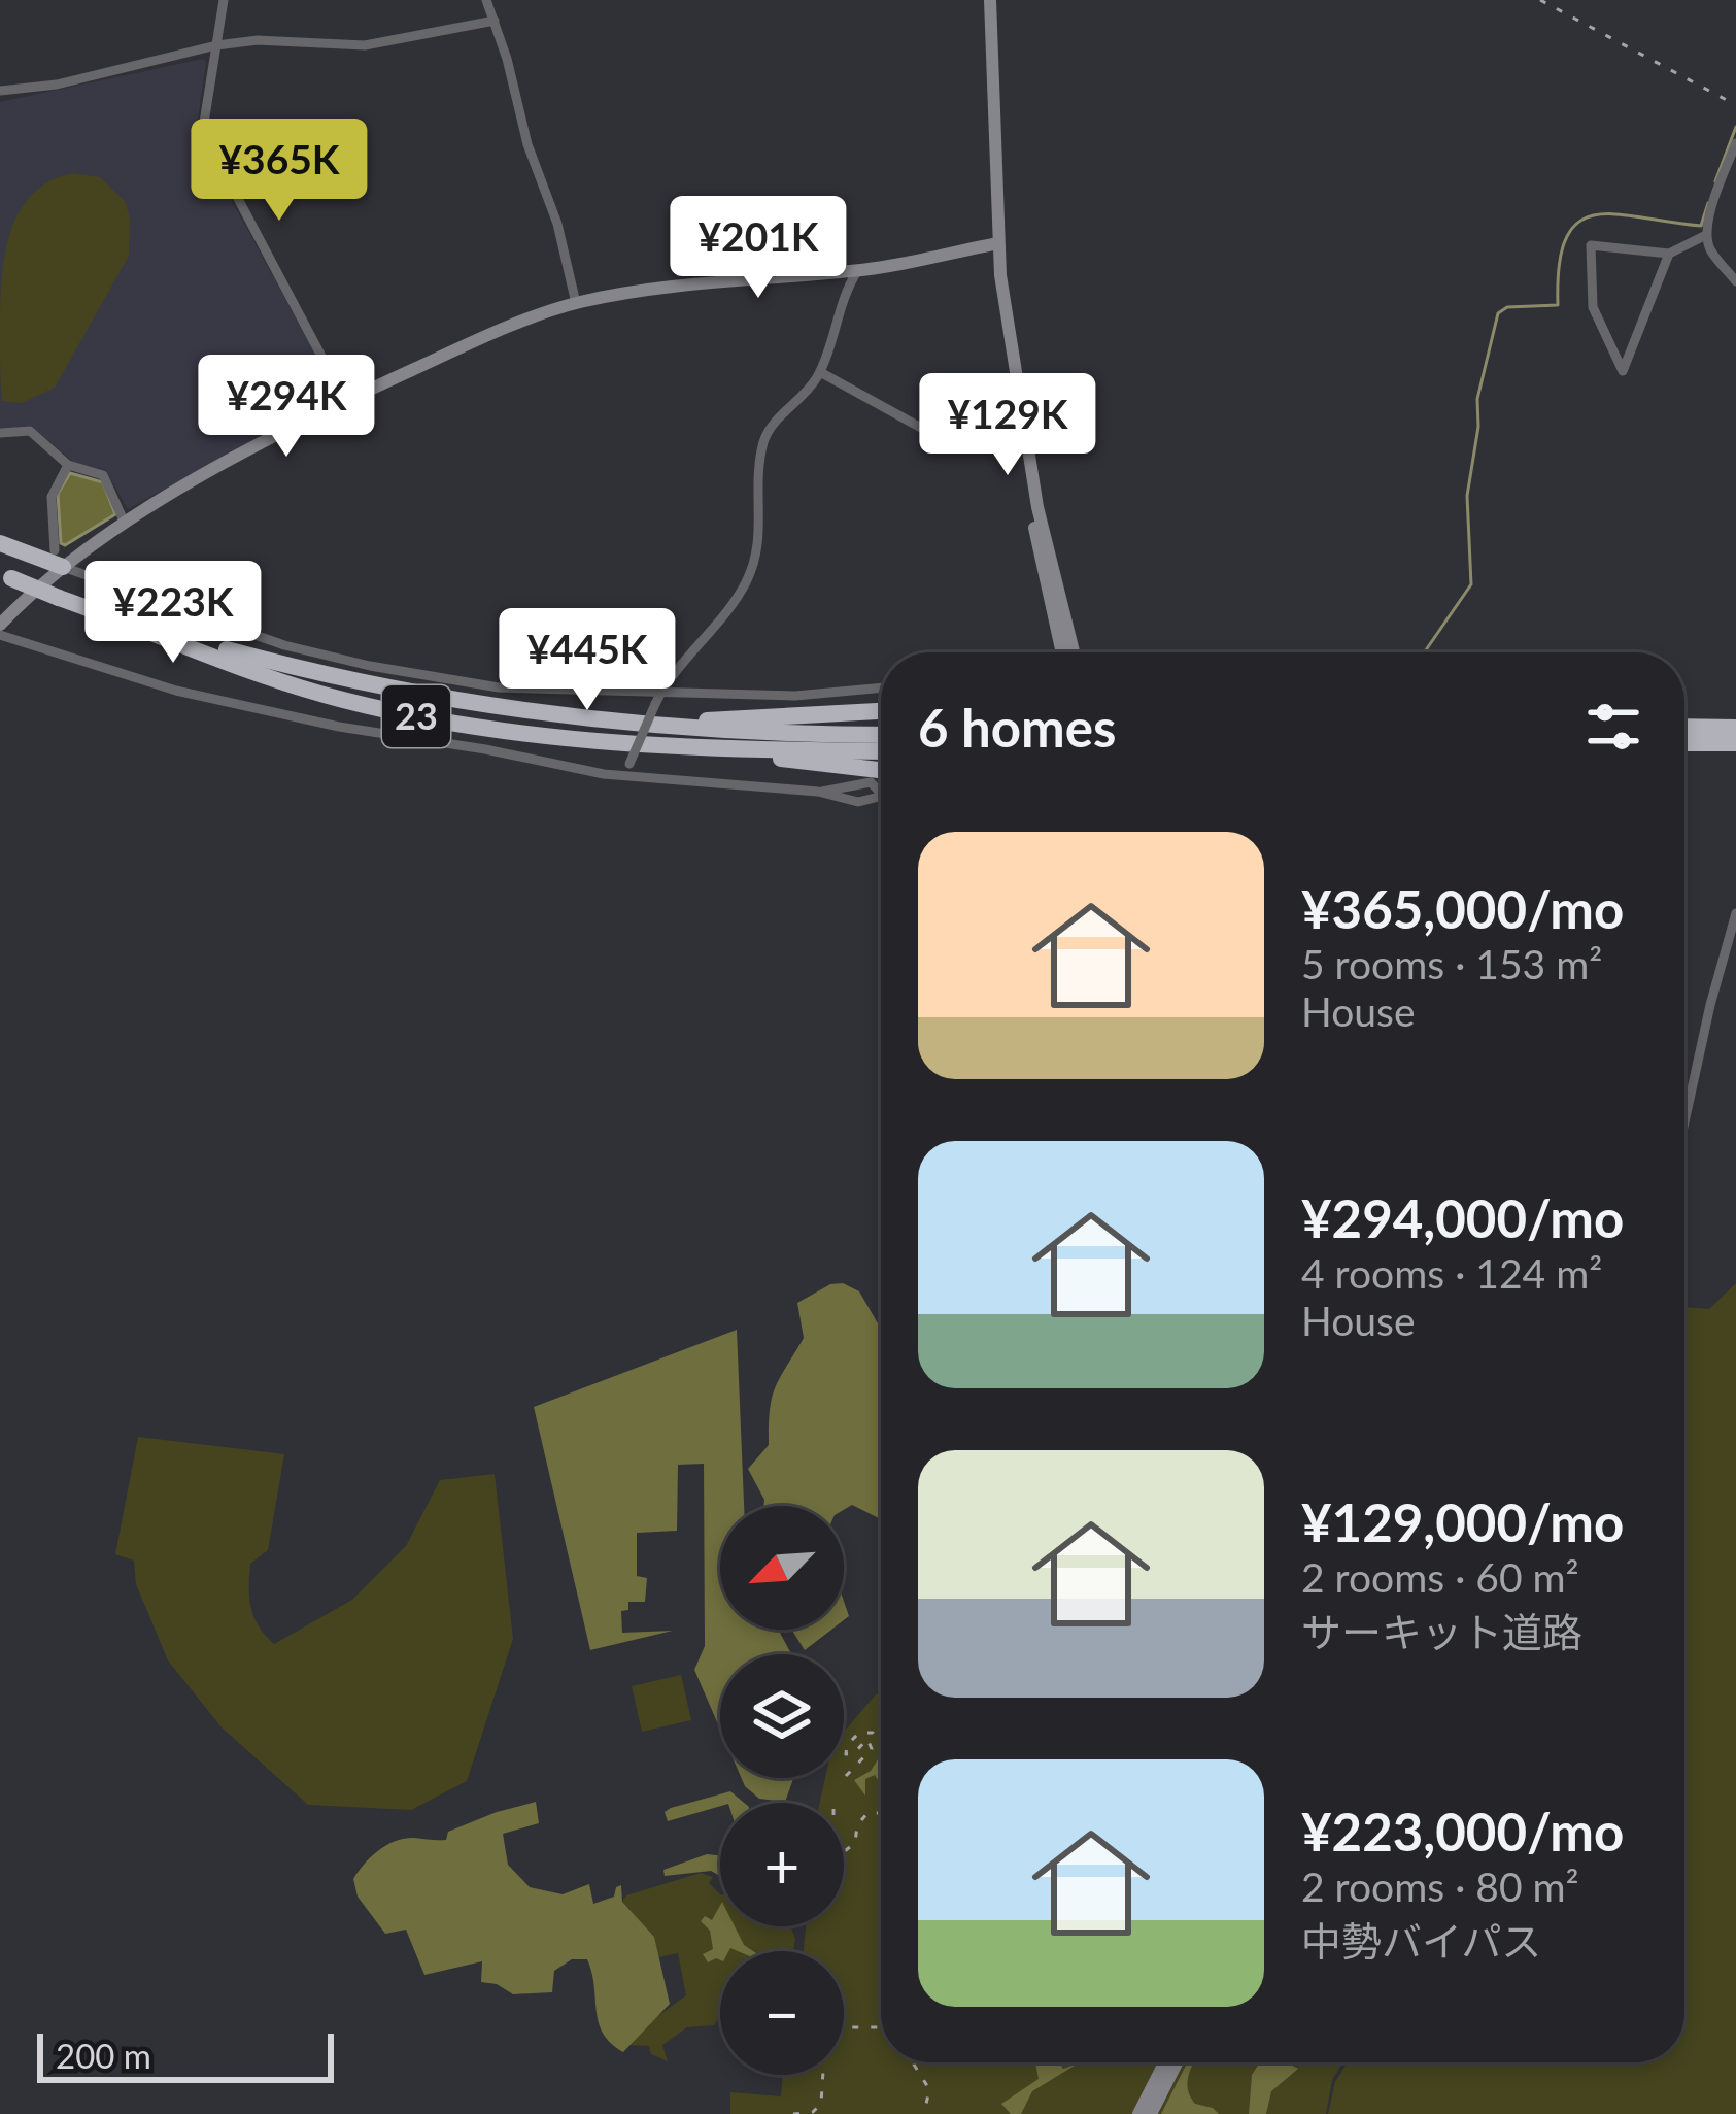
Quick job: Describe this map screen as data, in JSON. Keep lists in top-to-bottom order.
{
  "streets": {
    "highway": ["23"]
  },
  "scale_bar": "200 m",
  "north": "bottom left",
  "page": {
    "price": [
      "¥365K",
      "¥201K",
      "¥294K",
      "¥129K",
      "¥223K",
      "¥445K"
    ],
    "heading": "6 homes",
    "list": [
      {
        "name": "¥365,000/mo",
        "note": "5 rooms · 153 m² · House"
      },
      {
        "name": "¥294,000/mo",
        "note": "4 rooms · 124 m² · House"
      },
      {
        "name": "¥129,000/mo",
        "note": "2 rooms · 60 m² · サーキット道路"
      },
      {
        "name": "¥223,000/mo",
        "note": "2 rooms · 80 m² · 中勢バイパス"
      }
    ],
    "map_buttons": ["+", "−"],
    "scale": "200 m"
  }
}
